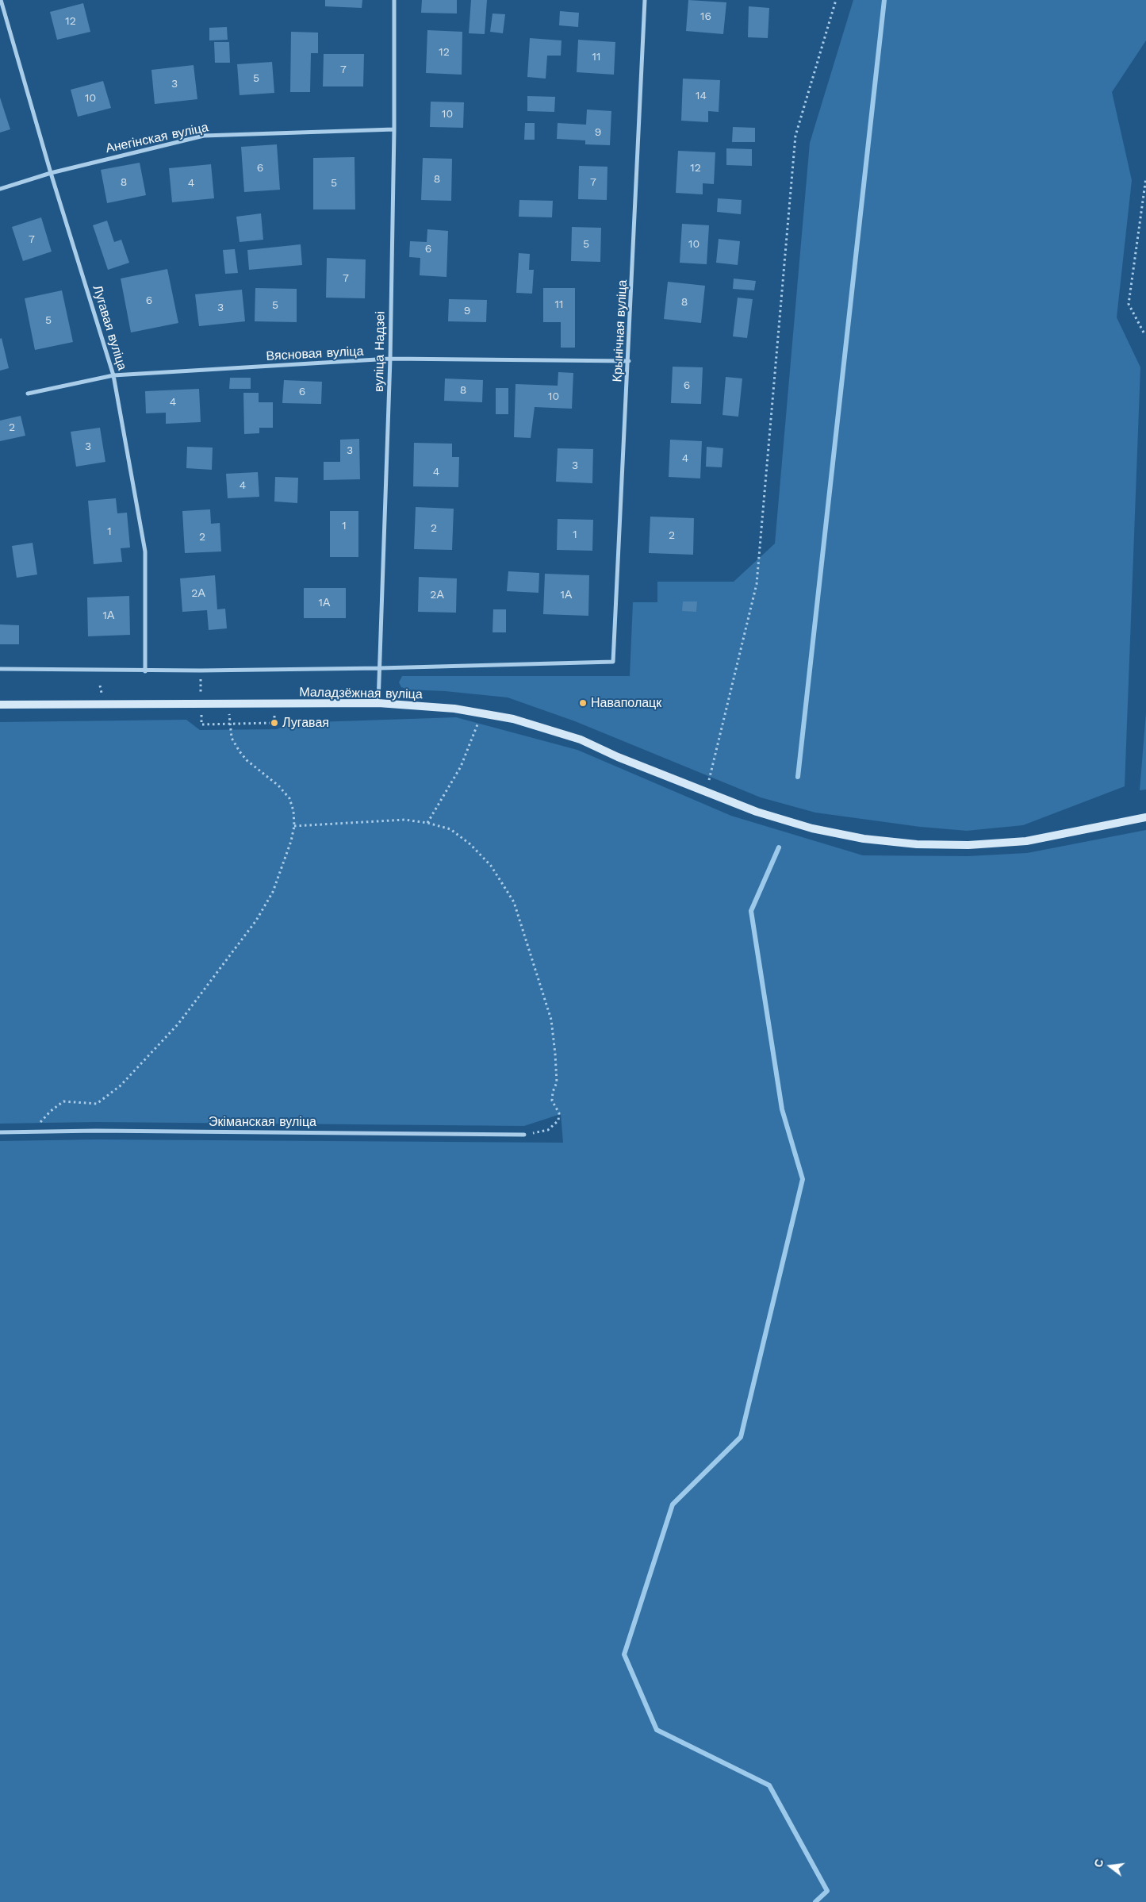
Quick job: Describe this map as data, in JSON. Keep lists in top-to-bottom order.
{
  "streets": {
    "main road": ["Маладзёжная вуліца"],
    "street": [
      "Анегінская вуліца",
      "Лугавая вуліца",
      "Крынічная вуліца",
      "вуліца Надзеі",
      "Вясновая вуліца",
      "Экіманская вуліца"
    ]
  },
  "crossings": [
    ["Анегінская вуліца", "Лугавая вуліца"],
    ["Анегінская вуліца", "вуліца Надзеі"],
    ["Лугавая вуліца", "Вясновая вуліца"],
    ["Крынічная вуліца", "вуліца Надзеі"],
    ["Крынічная вуліца", "Вясновая вуліца"],
    ["вуліца Надзеі", "Вясновая вуліца"],
    ["вуліца Надзеі", "Маладзёжная вуліца"]
  ],
  "places": ["Наваполацк", "Лугавая"],
  "house_numbers": [
    "16",
    "12",
    "12",
    "11",
    "7",
    "5",
    "3",
    "14",
    "10",
    "10",
    "9",
    "6",
    "12",
    "8",
    "8",
    "7",
    "4",
    "5",
    "7",
    "5",
    "10",
    "6",
    "7",
    "6",
    "8",
    "11",
    "5",
    "3",
    "9",
    "5",
    "6",
    "8",
    "6",
    "10",
    "4",
    "2",
    "3",
    "3",
    "4",
    "3",
    "4",
    "4",
    "1",
    "2",
    "1",
    "1",
    "2",
    "2",
    "2А",
    "2А",
    "1А",
    "1А",
    "1А"
  ],
  "north": "left"
}
